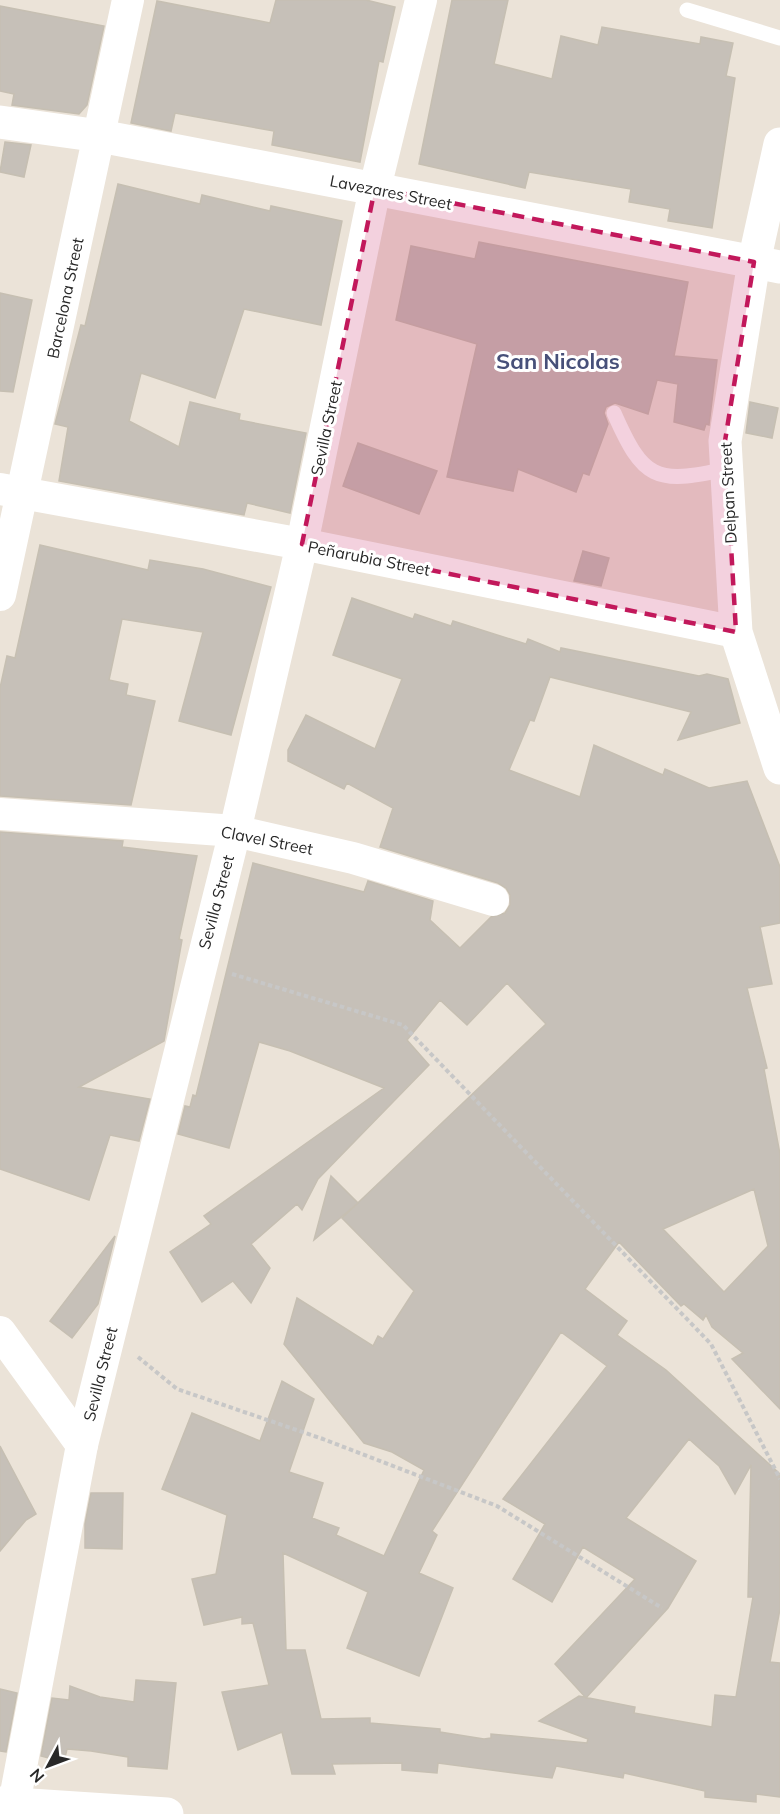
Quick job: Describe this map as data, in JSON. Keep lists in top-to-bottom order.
{
  "streets": {
    "street": [
      "Lavezares Street",
      "Barcelona Street",
      "Sevilla Street",
      "Delpan Street",
      "Peñarubia Street",
      "Clavel Street"
    ]
  },
  "crossings": [
    ["Lavezares Street", "Barcelona Street"],
    ["Lavezares Street", "Sevilla Street"],
    ["Lavezares Street", "Delpan Street"],
    ["Barcelona Street", "Peñarubia Street"],
    ["Sevilla Street", "Peñarubia Street"],
    ["Sevilla Street", "Clavel Street"],
    ["Delpan Street", "Peñarubia Street"]
  ],
  "districts": ["San Nicolas"],
  "north": "bottom left"
}
